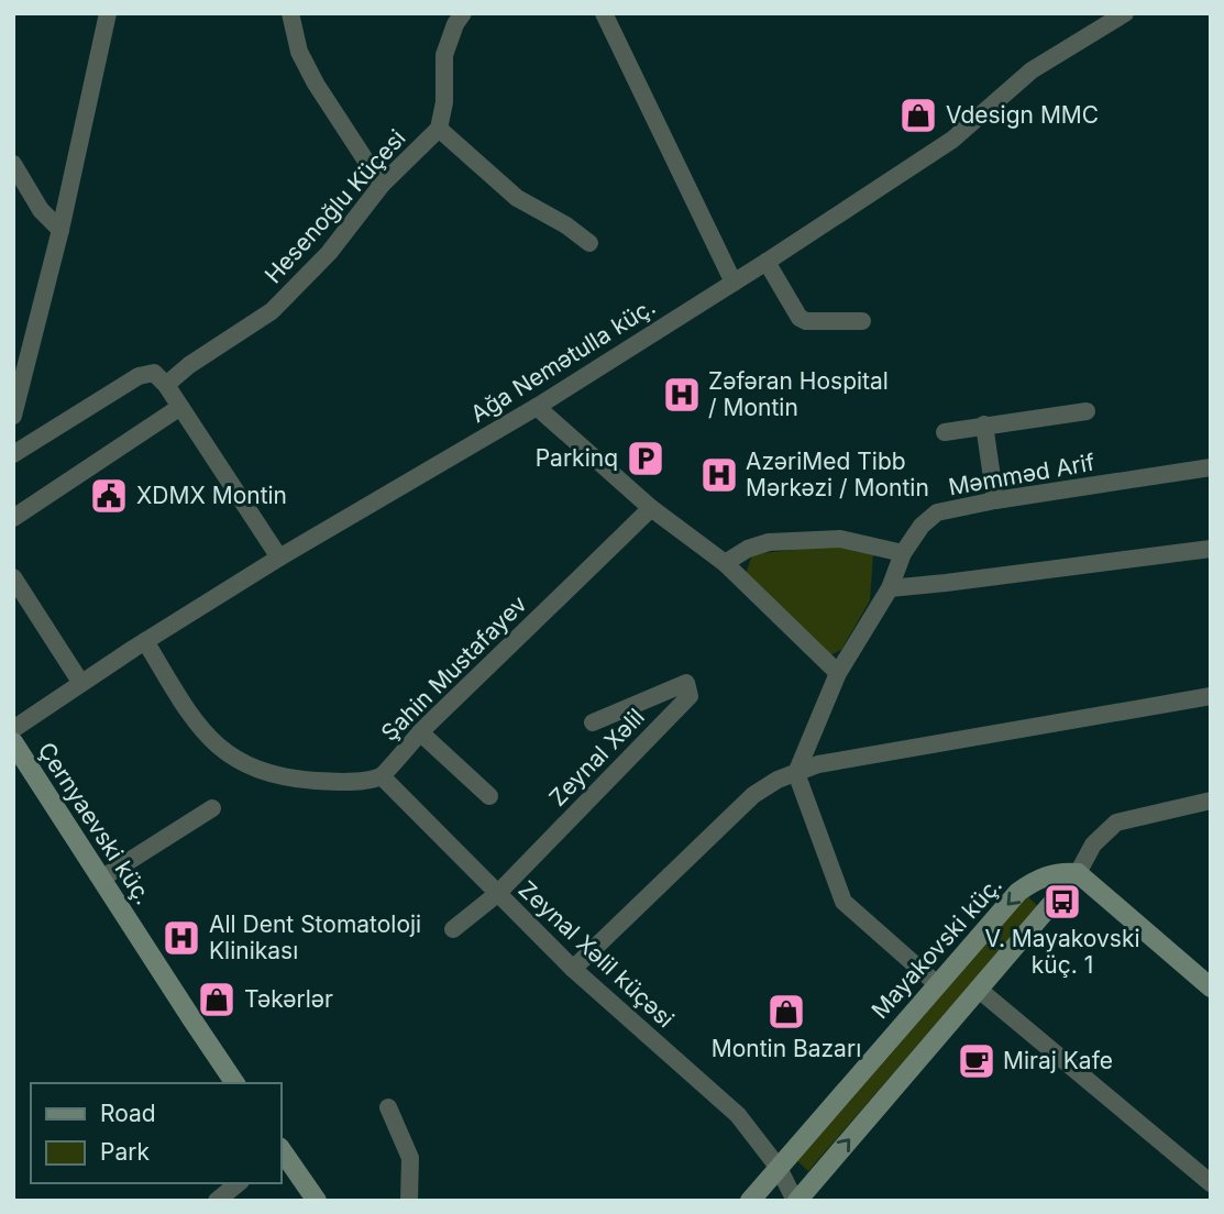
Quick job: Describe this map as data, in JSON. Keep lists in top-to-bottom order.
{
  "streets": {
    "street": [
      "Hesenoğlu Küçesi",
      "Ağa Nemətulla küç.",
      "Məmməd Arif",
      "Şahin Mustafayev",
      "Zeynal Xəlil",
      "Çernyaevski küç.",
      "Mayakovski küç.",
      "Zeynal Xəlil küçəsi"
    ]
  },
  "crossings": [
    ["Ağa Nemətulla küç.", "Şahin Mustafayev"],
    ["Şahin Mustafayev", "Zeynal Xəlil küçəsi"],
    ["Zeynal Xəlil", "Zeynal Xəlil küçəsi"],
    ["Mayakovski küç.", "Zeynal Xəlil küçəsi"]
  ],
  "places": {
    "shop": ["Vdesign MMC", "Təkərlər", "Montin Bazarı"],
    "hospital": ["Zəfəran Hospital / Montin", "AzəriMed Tibb Mərkəzi / Montin", "All Dent Stomatoloji Klinikası"],
    "parking": ["Parkinq"],
    "public building": ["XDMX Montin"],
    "bus stop": ["V. Mayakovski küç. 1"],
    "cafe": ["Miraj Kafe"]
  },
  "legend": ["Road", "Park"]
}
